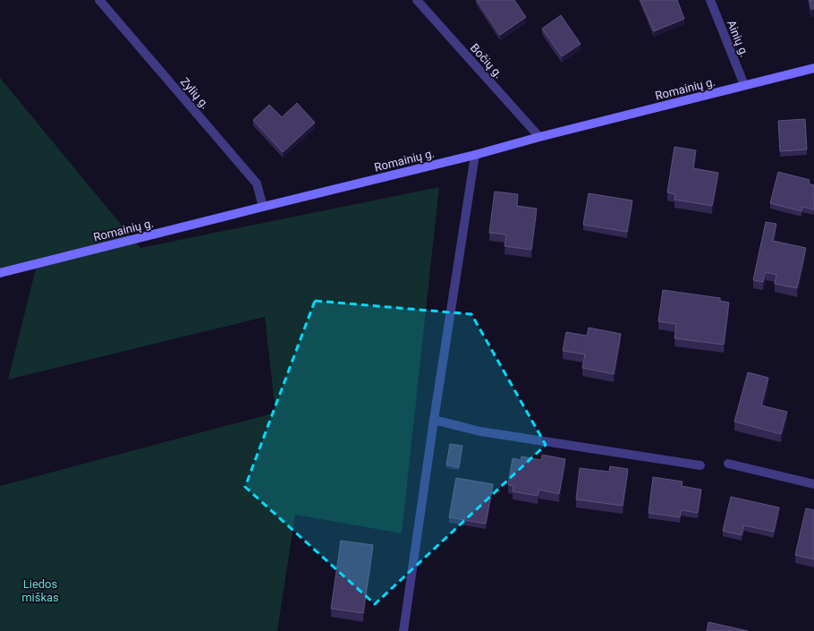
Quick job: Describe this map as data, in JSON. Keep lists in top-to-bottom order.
{
  "streets": {
    "main road": ["Romainių g."],
    "street": ["Ainių g.", "Bočių g.", "Zylių g."]
  },
  "crossings": [
    ["Ainių g.", "Romainių g."],
    ["Bočių g.", "Romainių g."],
    ["Romainių g.", "Zylių g."]
  ],
  "parks": ["Liedos miškas"]
}
